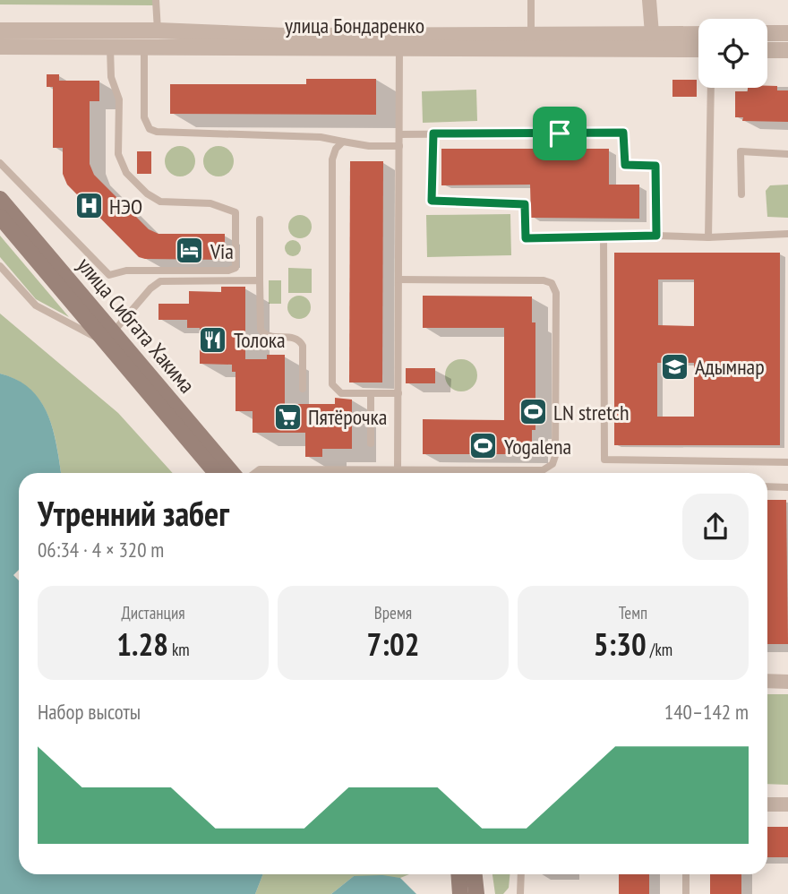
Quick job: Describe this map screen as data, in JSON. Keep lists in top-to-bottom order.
{
  "streets": {
    "main road": ["улица Сибгата Хакима"],
    "street": ["улица Бондаренко"]
  },
  "places": {
    "hospital": ["НЭО"],
    "hotel": ["Via"],
    "restaurant": ["Толока"],
    "school or university": ["Адымнар"],
    "sports": ["LN stretch", "Yogalena"],
    "supermarket": ["Пятёрочка"]
  },
  "page": {
    "heading": ["Утренний забег", "06:34 · 4 × 320 m"],
    "stats": [
      ["Дистанция", "1.28 km"],
      ["Время", "7:02"],
      ["Темп", "5:30 /km"]
    ],
    "chart": ["Набор высоты", "140–142 m"]
  }
}
